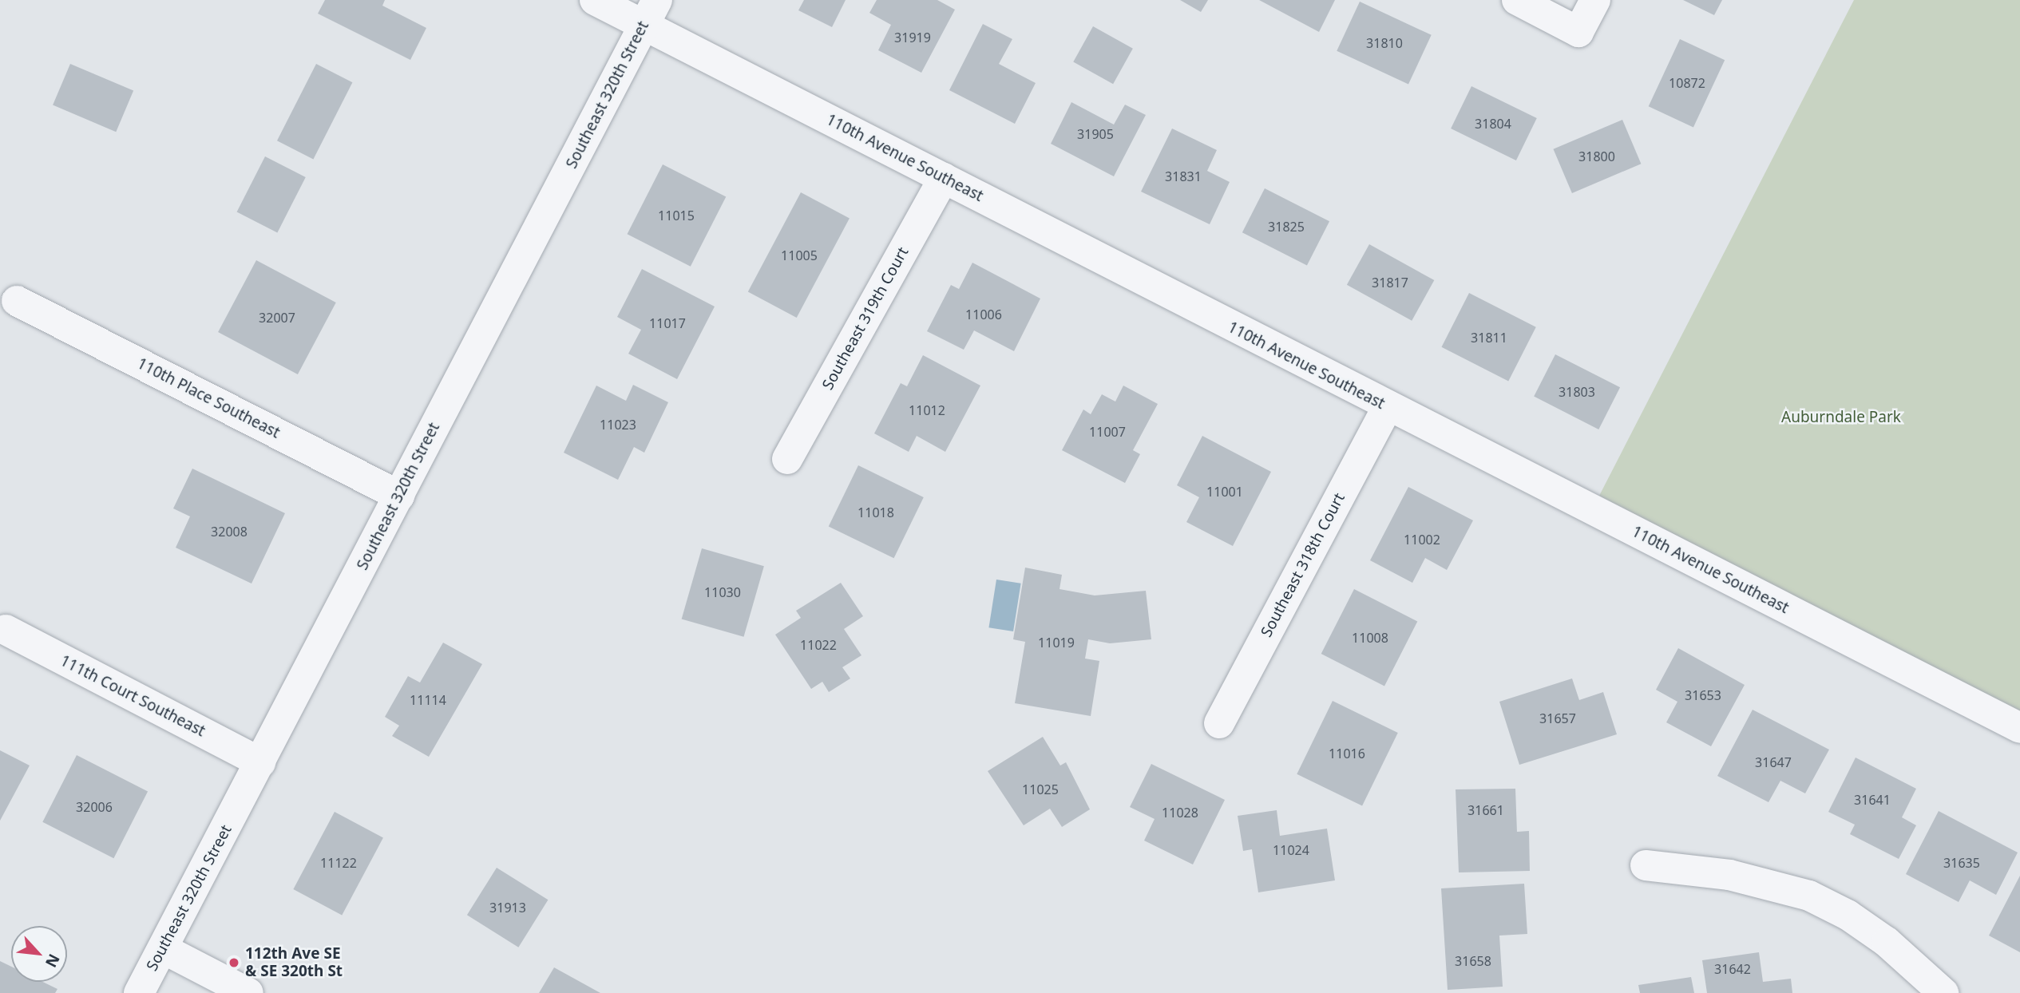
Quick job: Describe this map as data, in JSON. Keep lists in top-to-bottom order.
{
  "streets": {
    "street": [
      "Southeast 320th Street",
      "110th Avenue Southeast",
      "Southeast 319th Court",
      "110th Place Southeast",
      "Southeast 318th Court",
      "111th Court Southeast"
    ]
  },
  "crossings": [
    ["Southeast 320th Street", "110th Avenue Southeast"],
    ["Southeast 320th Street", "110th Place Southeast"],
    ["Southeast 320th Street", "111th Court Southeast"],
    ["110th Avenue Southeast", "Southeast 319th Court"],
    ["110th Avenue Southeast", "Southeast 318th Court"]
  ],
  "parks": ["Auburndale Park"],
  "places": ["112th Ave SE & SE 320th St"],
  "house_numbers": [
    "31919",
    "31810",
    "10872",
    "31804",
    "31905",
    "31800",
    "31831",
    "11015",
    "31825",
    "11005",
    "31817",
    "11006",
    "32007",
    "11017",
    "31811",
    "31803",
    "11012",
    "11023",
    "11007",
    "11001",
    "11018",
    "32008",
    "11002",
    "11030",
    "11008",
    "11019",
    "11022",
    "31653",
    "11114",
    "31657",
    "11016",
    "31647",
    "11025",
    "31641",
    "32006",
    "31661",
    "11028",
    "11024",
    "11122",
    "31635",
    "31913",
    "31658",
    "31642"
  ],
  "north": "bottom right"
}
